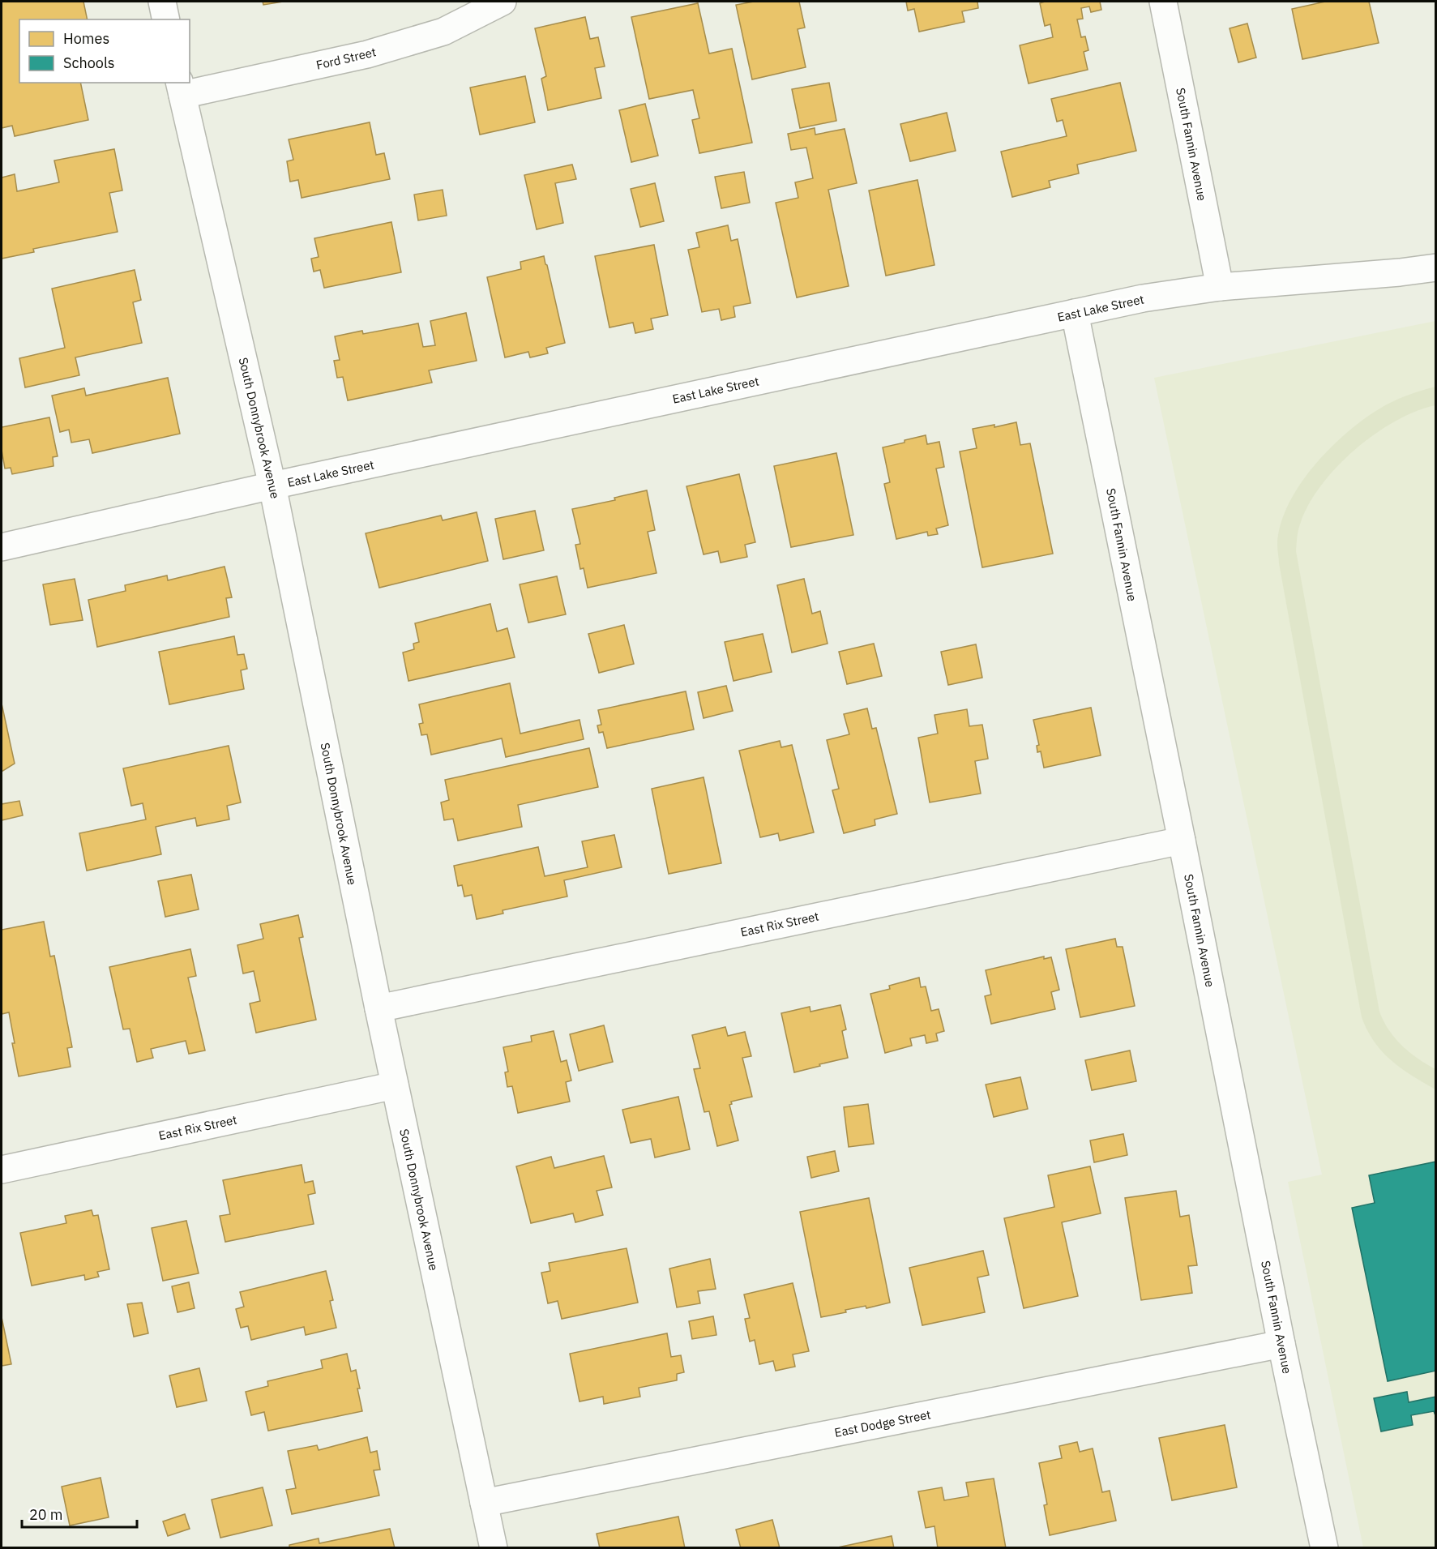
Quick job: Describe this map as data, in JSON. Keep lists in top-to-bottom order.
{
  "streets": {
    "street": [
      "Ford Street",
      "South Fannin Avenue",
      "East Lake Street",
      "South Donnybrook Avenue",
      "East Rix Street",
      "East Dodge Street"
    ]
  },
  "crossings": [
    ["Ford Street", "South Donnybrook Avenue"],
    ["South Fannin Avenue", "East Lake Street"],
    ["South Fannin Avenue", "East Rix Street"],
    ["South Fannin Avenue", "East Dodge Street"],
    ["East Lake Street", "South Donnybrook Avenue"],
    ["South Donnybrook Avenue", "East Rix Street"],
    ["South Donnybrook Avenue", "East Dodge Street"]
  ],
  "legend": ["Homes", "Schools"],
  "scale_bar": "20 m"
}
